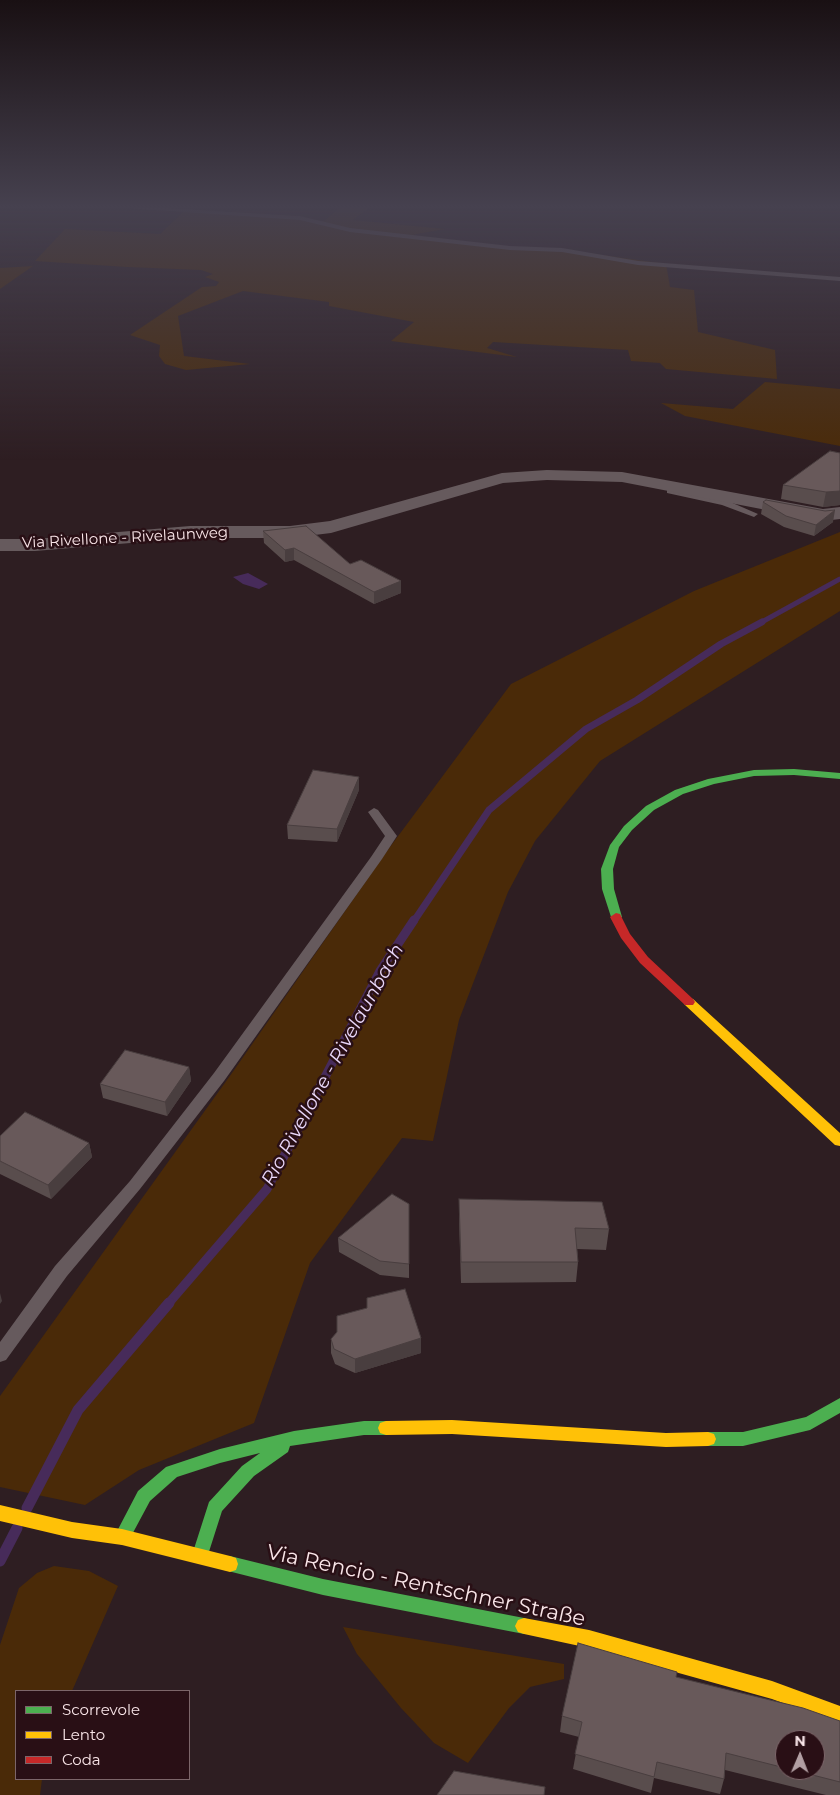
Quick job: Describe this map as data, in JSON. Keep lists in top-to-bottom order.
{
  "streets": {
    "main road": ["Via Rencio - Rentschner Straße"],
    "street": ["Via Rivellone - Rivelaunweg"]
  },
  "water": ["Rio Rivellone - Rivelaunbach"],
  "legend": ["Scorrevole", "Lento", "Coda"],
  "north": "top"
}
